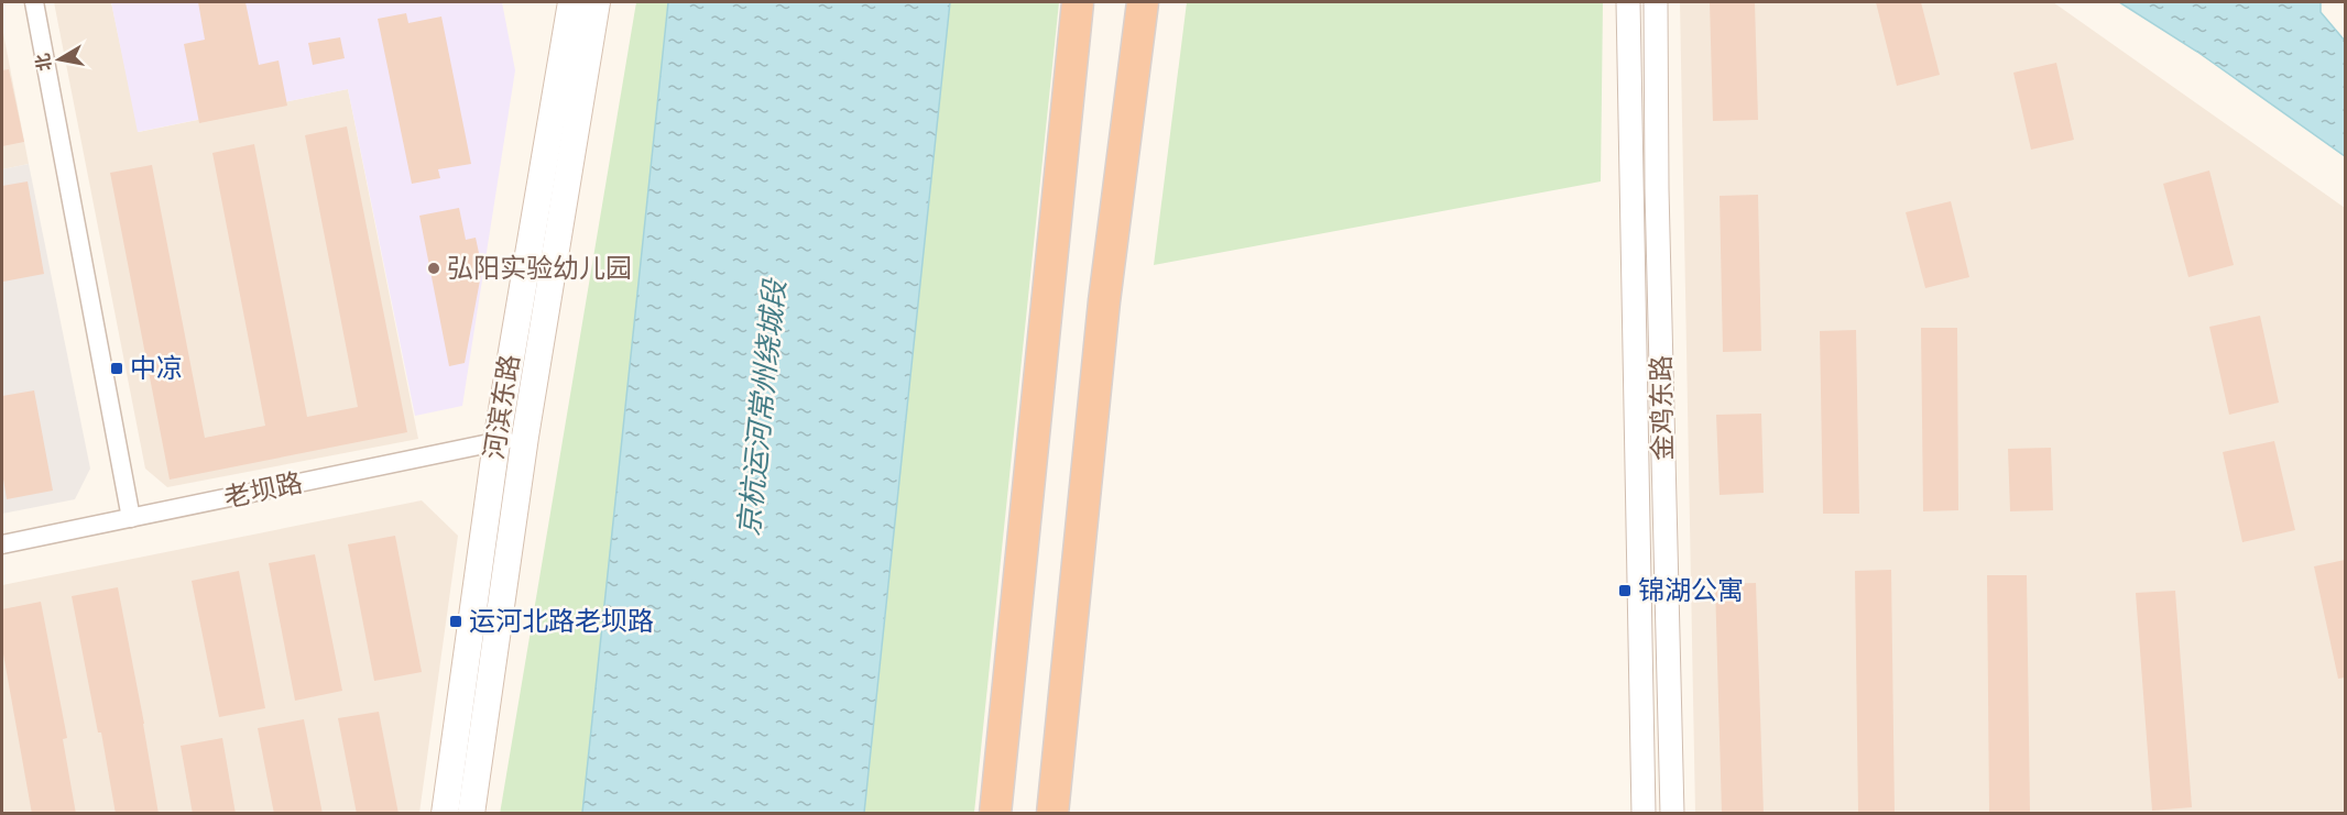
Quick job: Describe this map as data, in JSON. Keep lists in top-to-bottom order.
{
  "streets": {
    "main road": ["河滨东路"],
    "street": ["金鸡东路", "老坝路"]
  },
  "crossings": [
    ["河滨东路", "老坝路"]
  ],
  "water": ["京杭运河常州绕城段"],
  "places": {
    "other": ["弘阳实验幼儿园"],
    "transit": ["中凉", "锦湖公寓", "运河北路老坝路"]
  },
  "north": "left"
}
